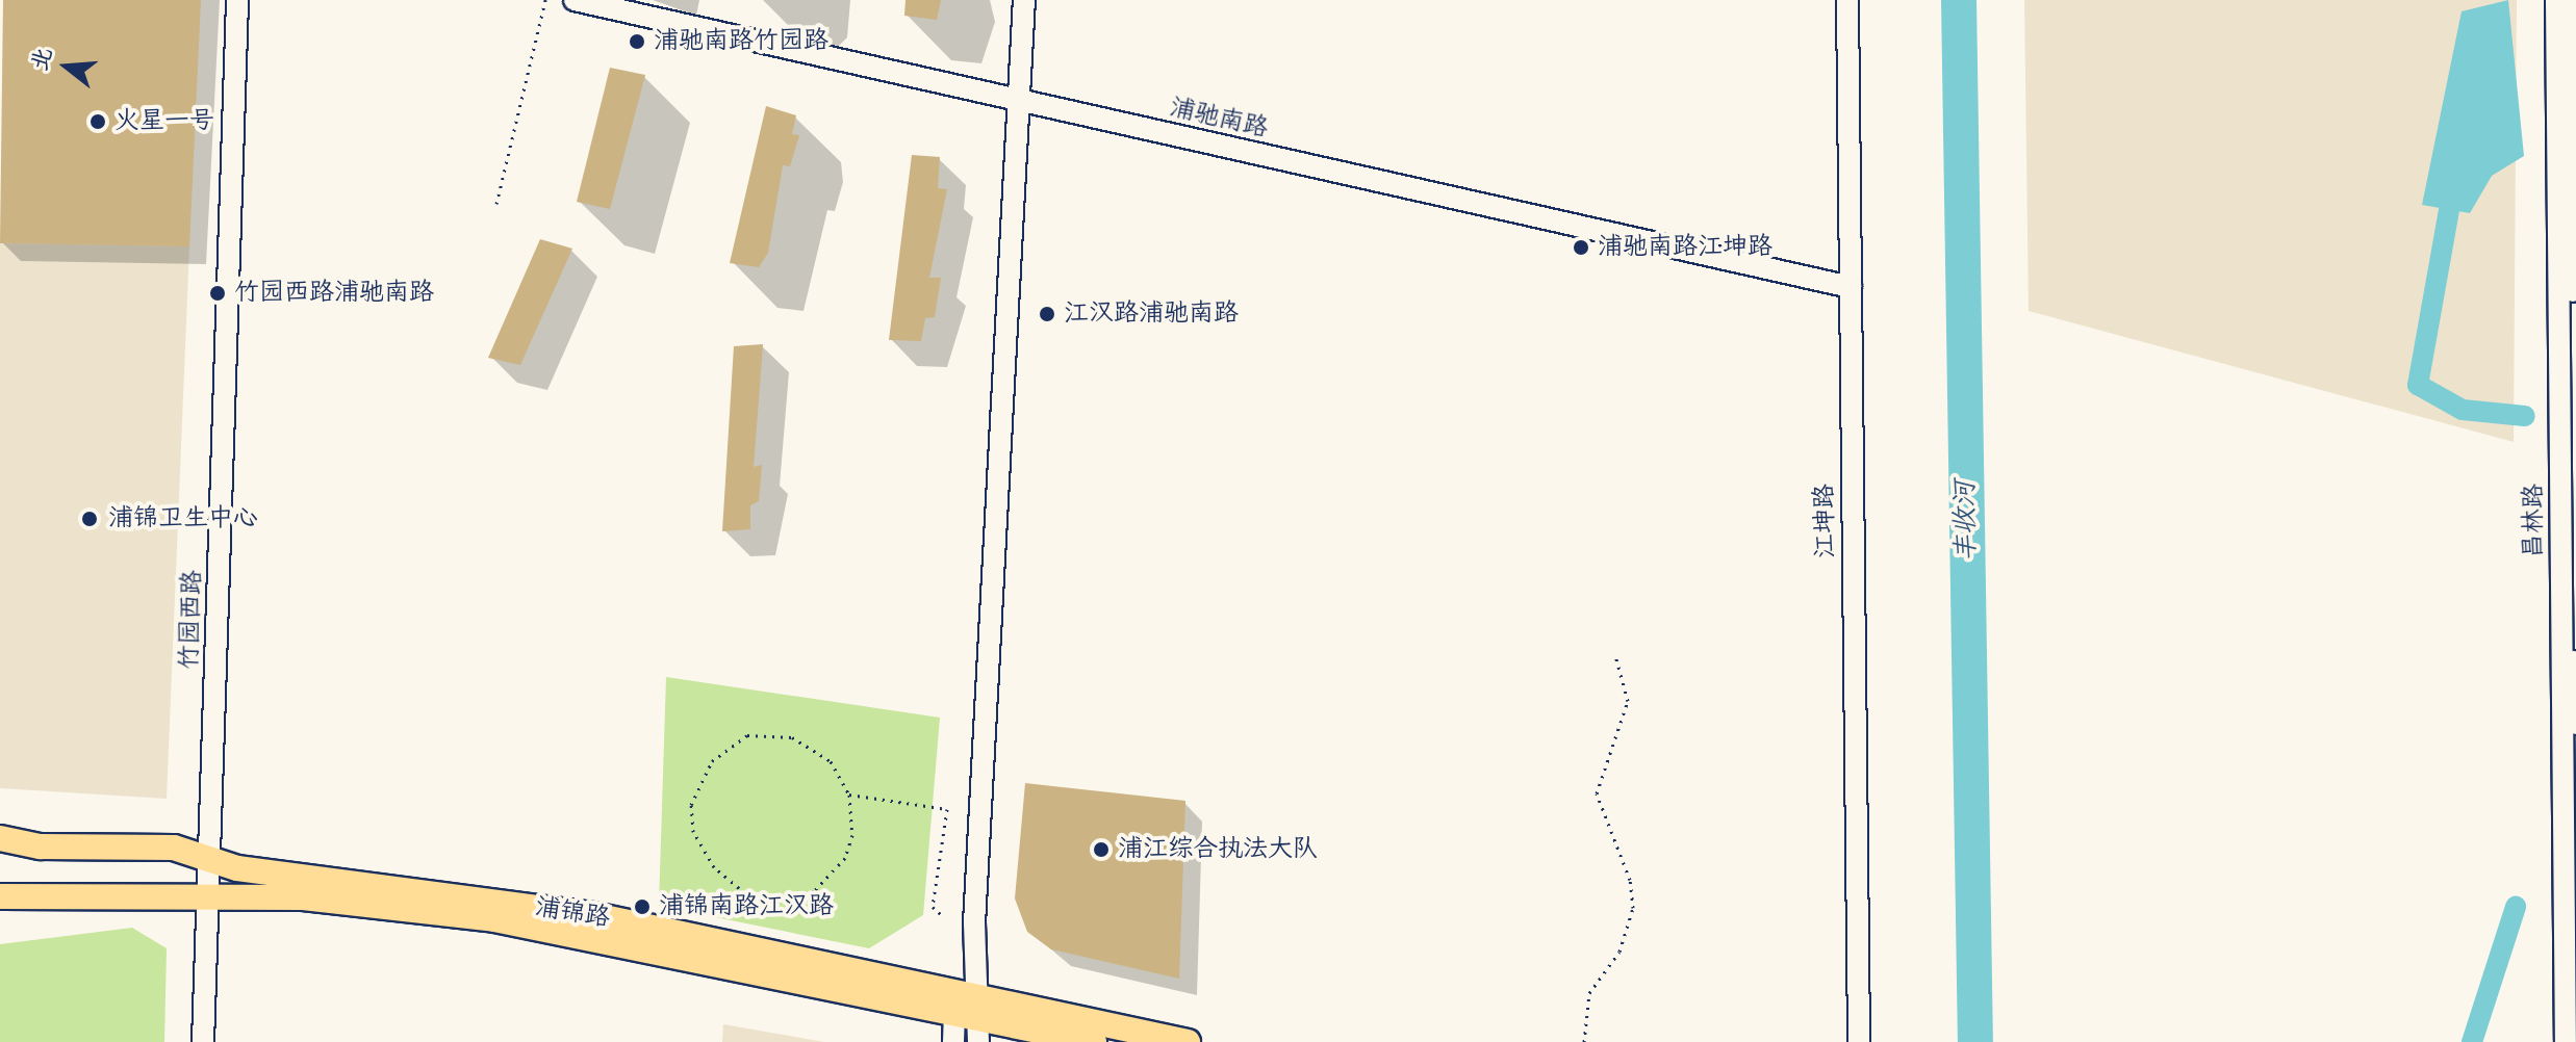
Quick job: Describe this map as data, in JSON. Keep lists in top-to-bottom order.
{
  "streets": {
    "main road": ["浦锦路"],
    "street": [
      "浦驰南路",
      "江坤路",
      "昌林路",
      "竹园西路"
    ]
  },
  "crossings": [
    ["浦驰南路", "江坤路"],
    ["竹园西路", "浦锦路"]
  ],
  "water": ["丰收河"],
  "places": [
    "浦驰南路竹园路",
    "火星一号",
    "浦驰南路江坤路",
    "竹园西路浦驰南路",
    "江汉路浦驰南路",
    "浦锦卫生中心",
    "浦江综合执法大队",
    "浦锦南路江汉路"
  ],
  "north": "left"
}
